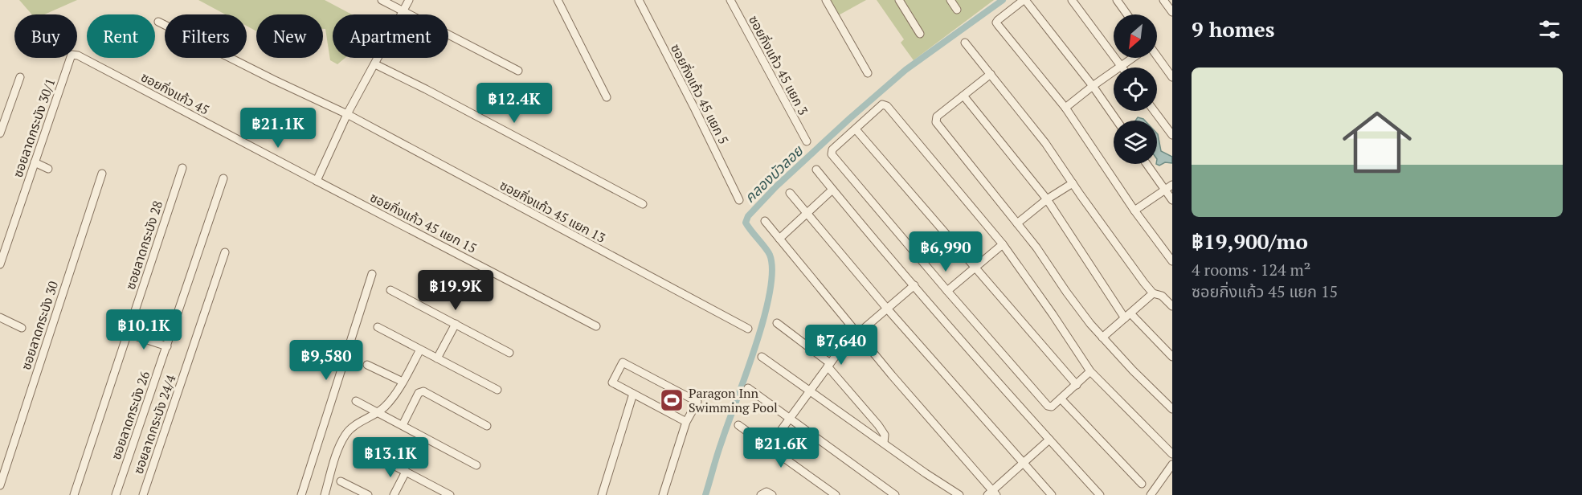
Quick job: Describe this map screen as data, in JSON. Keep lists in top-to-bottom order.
{
  "streets": {
    "street": [
      "ซอยกิ่งแก้ว 45 แยก 3",
      "ซอยกิ่งแก้ว 45",
      "ซอยกิ่งแก้ว 45 แยก 5",
      "ซอยลาดกระบัง 30/1",
      "ซอยกิ่งแก้ว 45 แยก 13",
      "ซอยกิ่งแก้ว 45 แยก 15",
      "ซอยลาดกระบัง 28",
      "ซอยลาดกระบัง 30",
      "ซอยลาดกระบัง 26",
      "ซอยลาดกระบัง 24/4"
    ]
  },
  "crossings": [
    ["ซอยกิ่งแก้ว 45", "ซอยกิ่งแก้ว 45 แยก 15"]
  ],
  "water": ["คลองบัวลอย"],
  "places": {
    "sports": ["Paragon Inn Swimming Pool"]
  },
  "north": "bottom left",
  "page": {
    "heading": "9 homes",
    "chip": [
      "Buy",
      "Rent",
      "Filters",
      "New",
      "Apartment"
    ],
    "list": [
      {
        "name": "฿19,900/mo",
        "note": "4 rooms · 124 m² · ซอยกิ่งแก้ว 45 แยก 15"
      }
    ],
    "price": [
      "฿12.4K",
      "฿21.1K",
      "฿6,990",
      "฿19.9K",
      "฿10.1K",
      "฿7,640",
      "฿9,580",
      "฿21.6K",
      "฿13.1K"
    ]
  }
}
